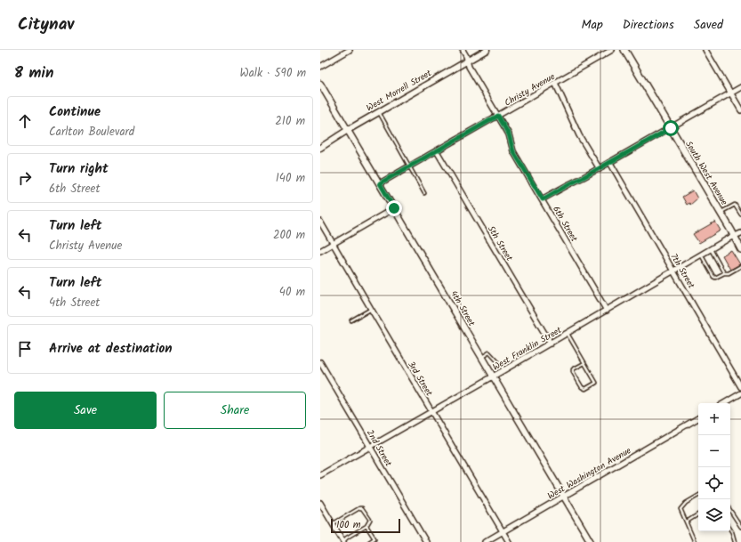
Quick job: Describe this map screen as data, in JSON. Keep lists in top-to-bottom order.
{
  "streets": {
    "main road": ["South West Avenue"],
    "street": [
      "Christy Avenue",
      "West Morrell Street",
      "6th Street",
      "5th Street",
      "7th Street",
      "4th Street",
      "West Franklin Street",
      "3rd Street",
      "2nd Street",
      "West Washington Avenue"
    ]
  },
  "crossings": [
    ["Christy Avenue", "6th Street"],
    ["Christy Avenue", "5th Street"],
    ["Christy Avenue", "4th Street"],
    ["West Morrell Street", "6th Street"],
    ["West Morrell Street", "4th Street"],
    ["South West Avenue", "West Franklin Street"],
    ["6th Street", "West Franklin Street"],
    ["5th Street", "West Franklin Street"],
    ["7th Street", "West Franklin Street"],
    ["4th Street", "West Franklin Street"],
    ["4th Street", "West Washington Avenue"],
    ["West Franklin Street", "3rd Street"],
    ["West Franklin Street", "2nd Street"],
    ["3rd Street", "West Washington Avenue"]
  ],
  "scale_bar": "100 m",
  "page": {
    "header": "Citynav",
    "nav": ["Map", "Directions", "Saved"],
    "heading": ["8 min", "Walk · 590 m"],
    "list": [
      ["Continue", "Carlton Boulevard", "210 m"],
      ["Turn right", "6th Street", "140 m"],
      ["Turn left", "Christy Avenue", "200 m"],
      ["Turn left", "4th Street", "40 m"],
      "Arrive at destination"
    ],
    "buttons": ["Save", "Share"],
    "map_buttons": ["+", "−"],
    "scale": "100 m"
  }
}
